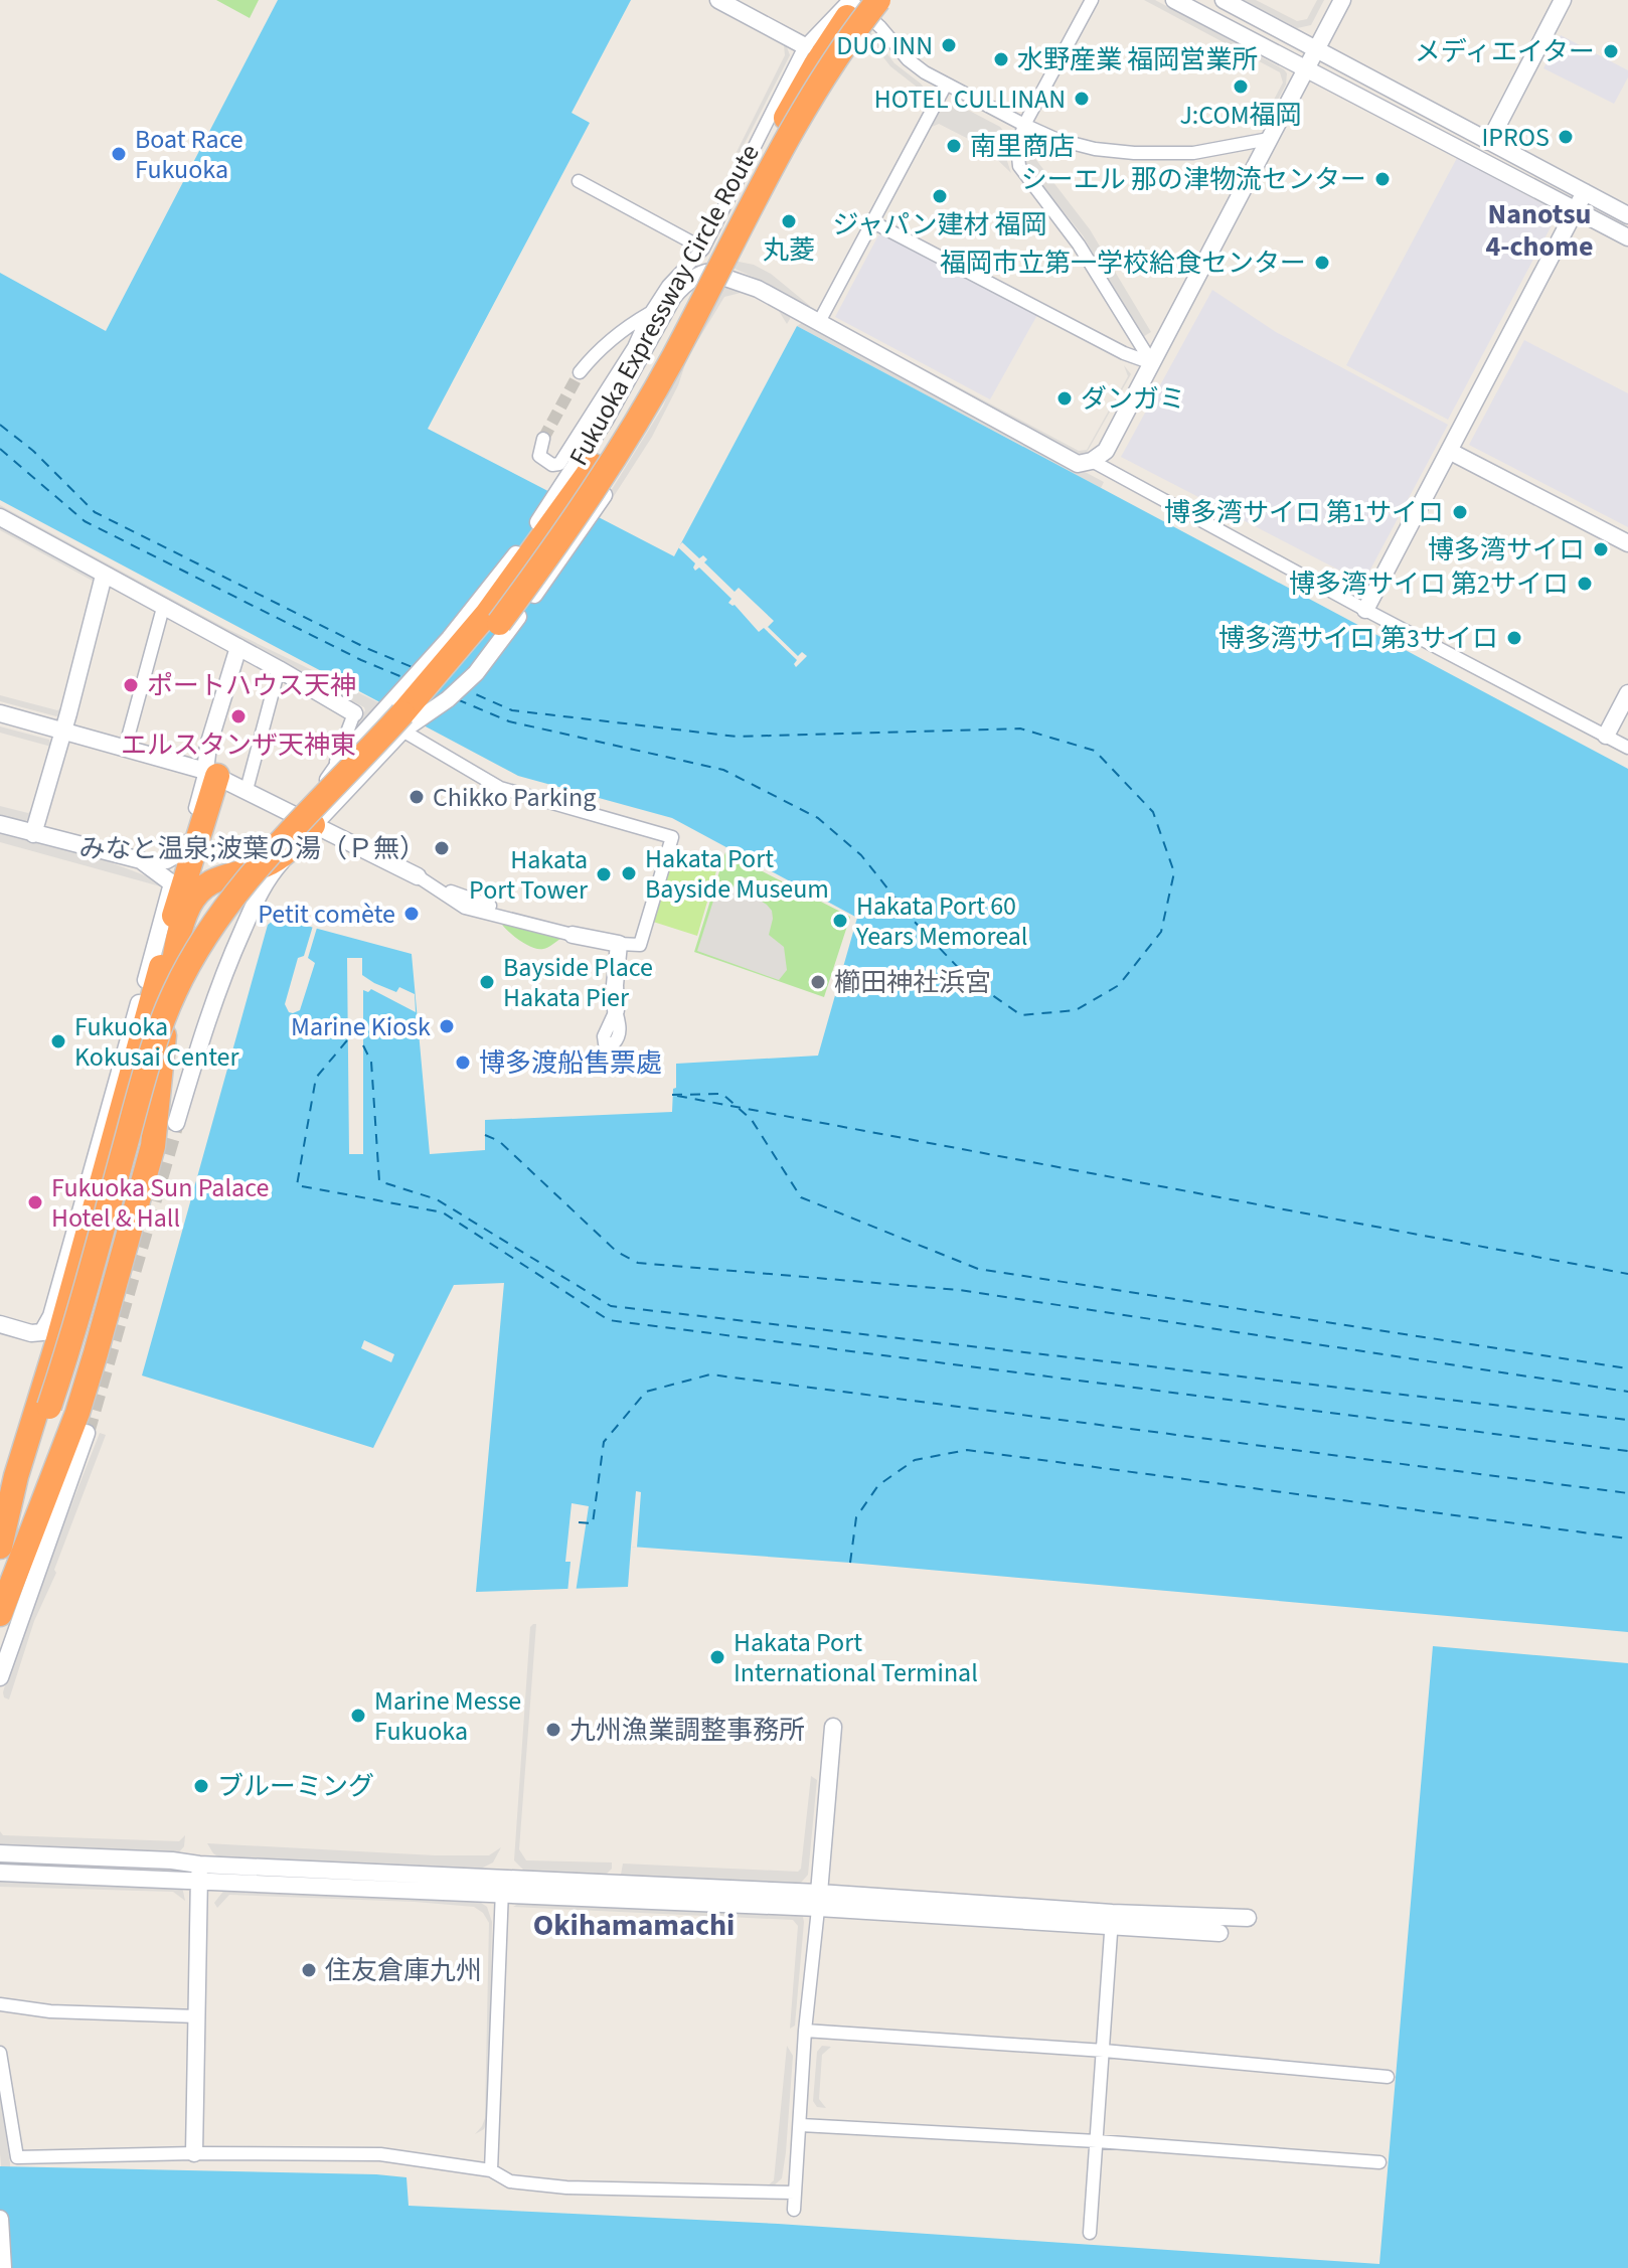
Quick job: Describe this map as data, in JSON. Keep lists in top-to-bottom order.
{
  "streets": {
    "highway": ["Fukuoka Expressway Circle Route"]
  },
  "districts": ["Nanotsu 4-chome", "Okihamamachi"],
  "places": [
    "DUO INN",
    "メディエイター",
    "水野産業 福岡営業所",
    "J:COM福岡",
    "HOTEL CULLINAN",
    "IPROS",
    "南里商店",
    "Boat Race Fukuoka",
    "シーエル 那の津物流センター",
    "ジャパン建材 福岡",
    "丸菱",
    "福岡市立第一学校給食センター",
    "ダンガミ",
    "博多湾サイロ 第1サイロ",
    "博多湾サイロ",
    "博多湾サイロ 第2サイロ",
    "博多湾サイロ 第3サイロ",
    "ポートハウス天神",
    "エルスタンザ天神東",
    "Chikko Parking",
    "みなと温泉;波葉の湯（Ｐ無）",
    "Hakata Port Bayside Museum",
    "Hakata Port Tower",
    "Petit comète",
    "Hakata Port 60 Years Memoreal",
    "Bayside Place Hakata Pier",
    "櫛田神社浜宮",
    "Marine Kiosk",
    "Fukuoka Kokusai Center",
    "博多渡船售票處",
    "Fukuoka Sun Palace Hotel & Hall",
    "Hakata Port International Terminal",
    "Marine Messe Fukuoka",
    "九州漁業調整事務所",
    "ブルーミング",
    "住友倉庫九州"
  ]
}
